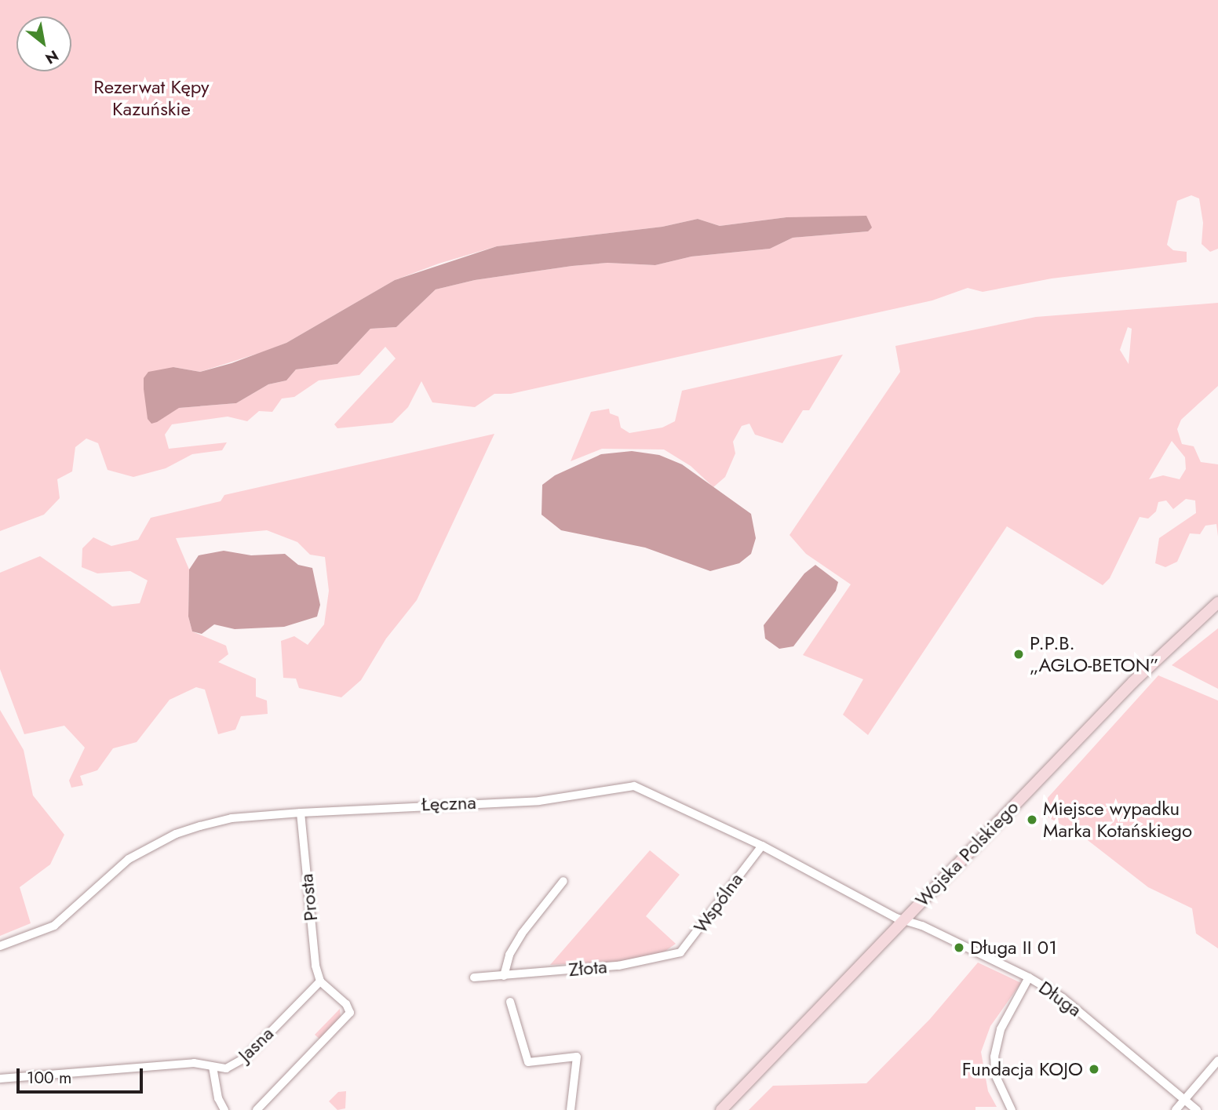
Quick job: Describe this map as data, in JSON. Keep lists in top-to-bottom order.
{
  "streets": {
    "main road": ["Wojska Polskiego"],
    "street": [
      "Łęczna",
      "Prosta",
      "Wspólna",
      "Złota",
      "Długa",
      "Jasna"
    ]
  },
  "crossings": [
    ["Łęczna", "Wojska Polskiego"],
    ["Łęczna", "Prosta"],
    ["Łęczna", "Wspólna"],
    ["Łęczna", "Długa"],
    ["Wojska Polskiego", "Długa"],
    ["Prosta", "Jasna"],
    ["Wspólna", "Złota"]
  ],
  "parks": ["Rezerwat Kępy Kazuńskie"],
  "places": [
    "P.P.B. „AGLO-BETON”",
    "Miejsce wypadku Marka Kotańskiego",
    "Długa II 01",
    "Fundacja KOJO"
  ],
  "scale_bar": "100 m",
  "north": "bottom right"
}
